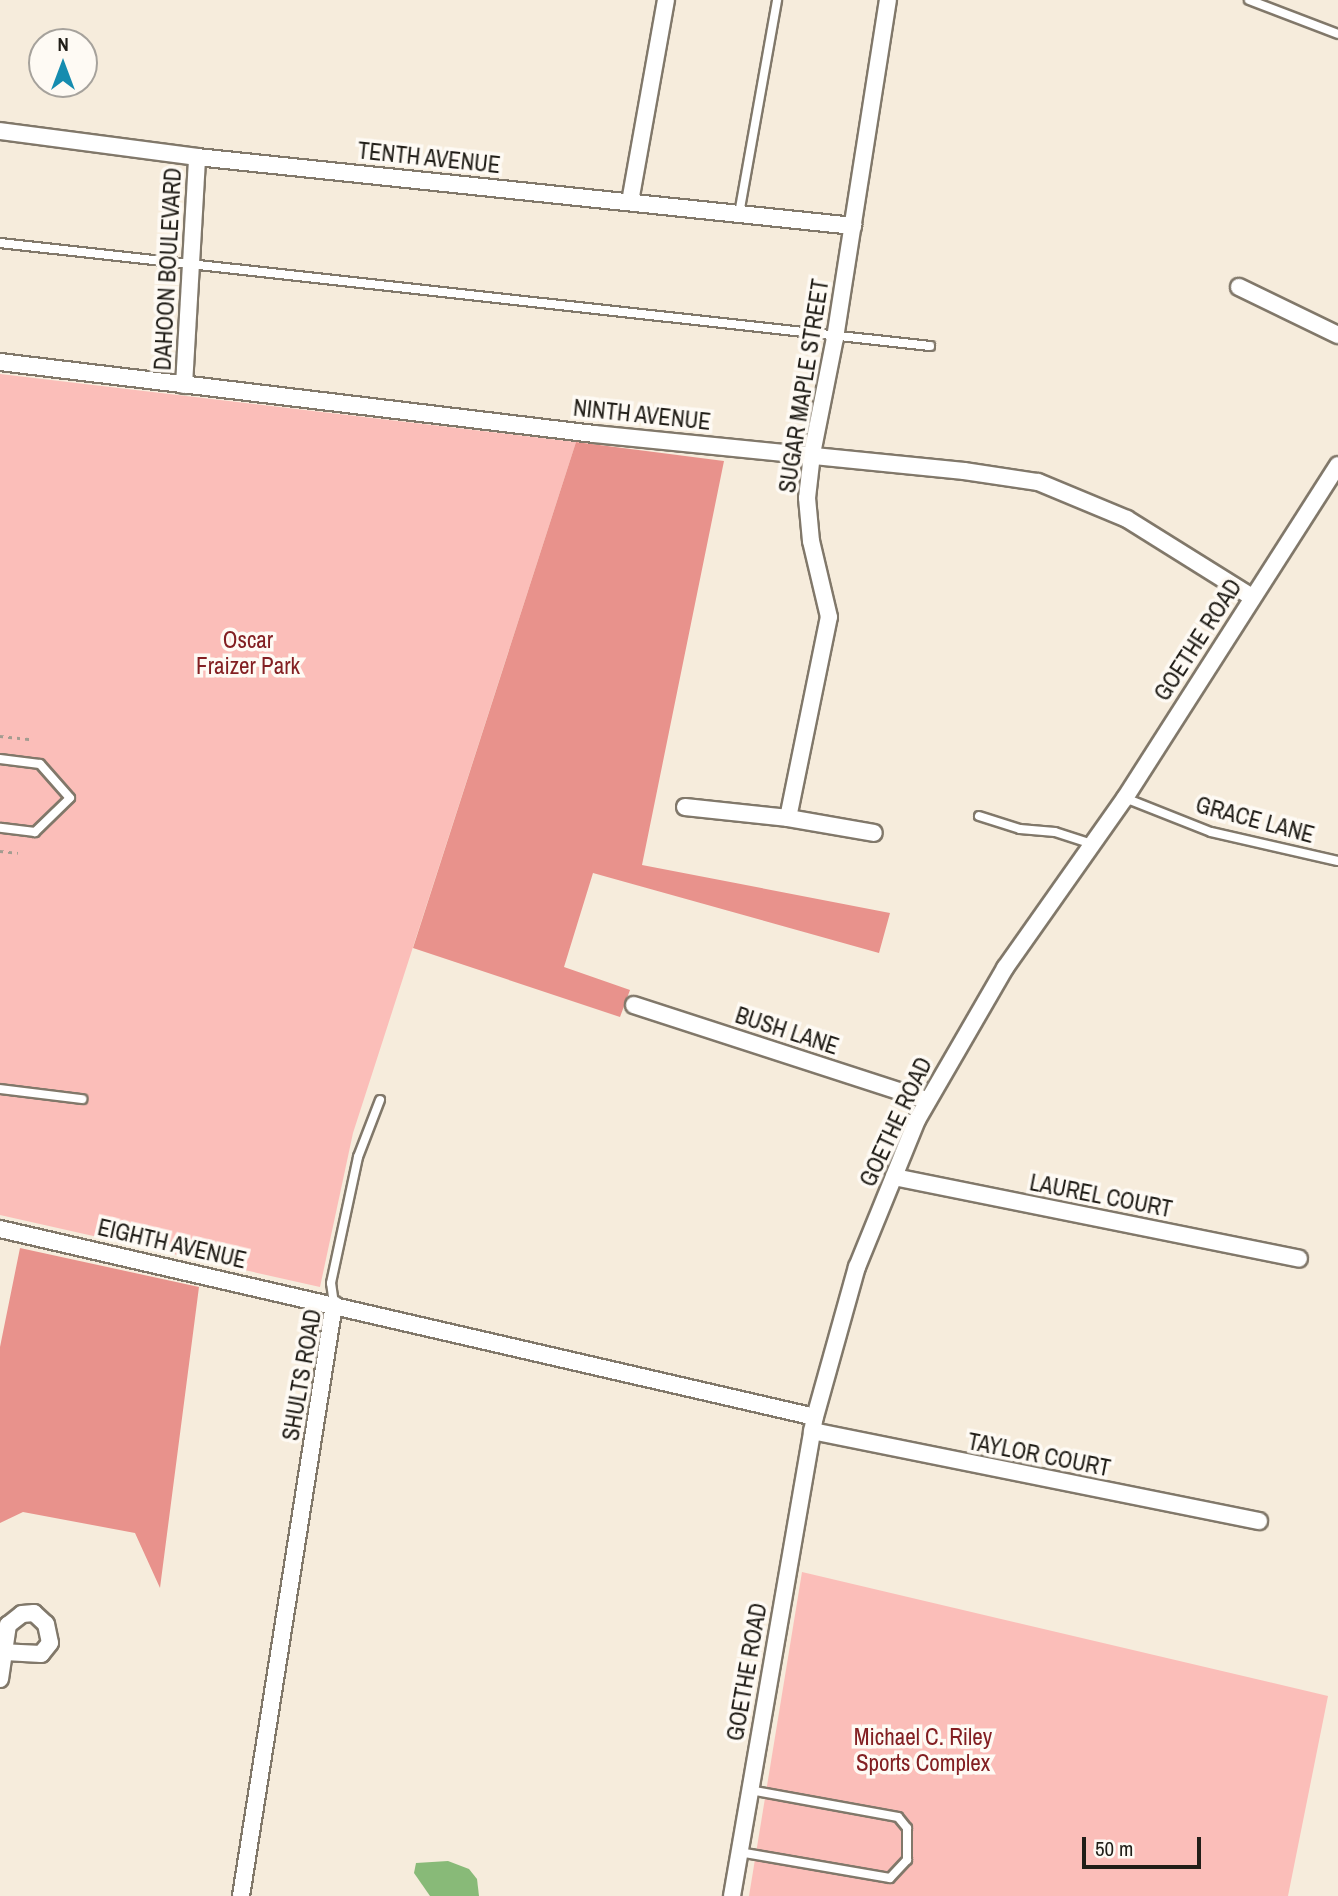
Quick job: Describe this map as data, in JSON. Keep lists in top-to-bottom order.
{
  "streets": {
    "street": [
      "TENTH AVENUE",
      "DAHOON BOULEVARD",
      "SUGAR MAPLE STREET",
      "NINTH AVENUE",
      "GOETHE ROAD",
      "BUSH LANE",
      "LAUREL COURT",
      "EIGHTH AVENUE",
      "SHULTS ROAD",
      "TAYLOR COURT"
    ],
    "lane": ["GRACE LANE"]
  },
  "crossings": [
    ["TENTH AVENUE", "DAHOON BOULEVARD"],
    ["TENTH AVENUE", "SUGAR MAPLE STREET"],
    ["DAHOON BOULEVARD", "NINTH AVENUE"],
    ["SUGAR MAPLE STREET", "NINTH AVENUE"],
    ["NINTH AVENUE", "GOETHE ROAD"],
    ["GOETHE ROAD", "GRACE LANE"],
    ["GOETHE ROAD", "BUSH LANE"],
    ["GOETHE ROAD", "LAUREL COURT"],
    ["GOETHE ROAD", "SHULTS ROAD"],
    ["GOETHE ROAD", "TAYLOR COURT"],
    ["EIGHTH AVENUE", "SHULTS ROAD"],
    ["SHULTS ROAD", "TAYLOR COURT"]
  ],
  "parks": ["Oscar Fraizer Park", "Michael C. Riley Sports Complex"],
  "scale_bar": "50 m",
  "north": "top"
}
